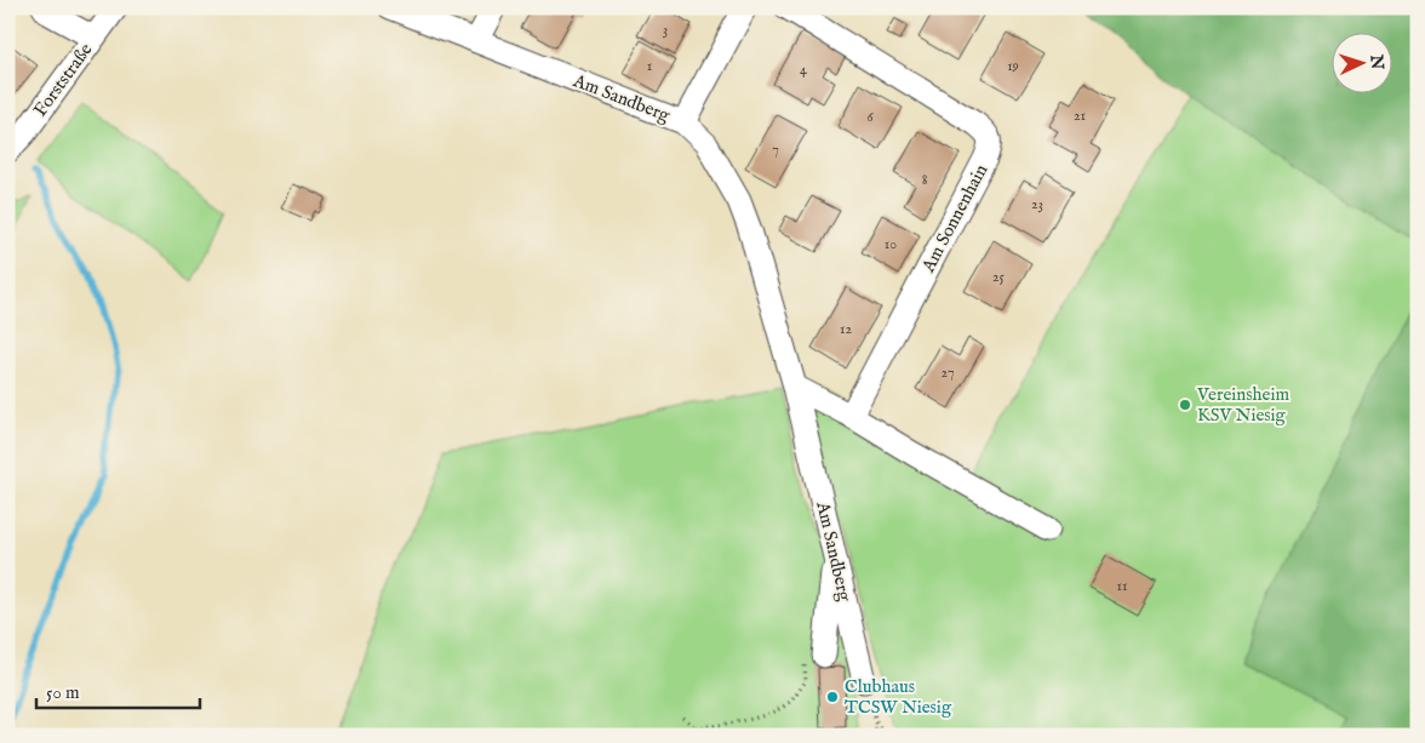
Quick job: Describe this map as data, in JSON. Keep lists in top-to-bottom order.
{
  "streets": {
    "street": ["Forststraße", "Am Sandberg", "Am Sonnenhain"]
  },
  "places": ["Vereinsheim KSV Niesig", "Clubhaus TCSW Niesig"],
  "house_numbers": [
    "3",
    "1",
    "19",
    "4",
    "21",
    "6",
    "7",
    "8",
    "23",
    "10",
    "25",
    "12",
    "27",
    "11"
  ],
  "scale_bar": "50 m",
  "north": "right"
}
